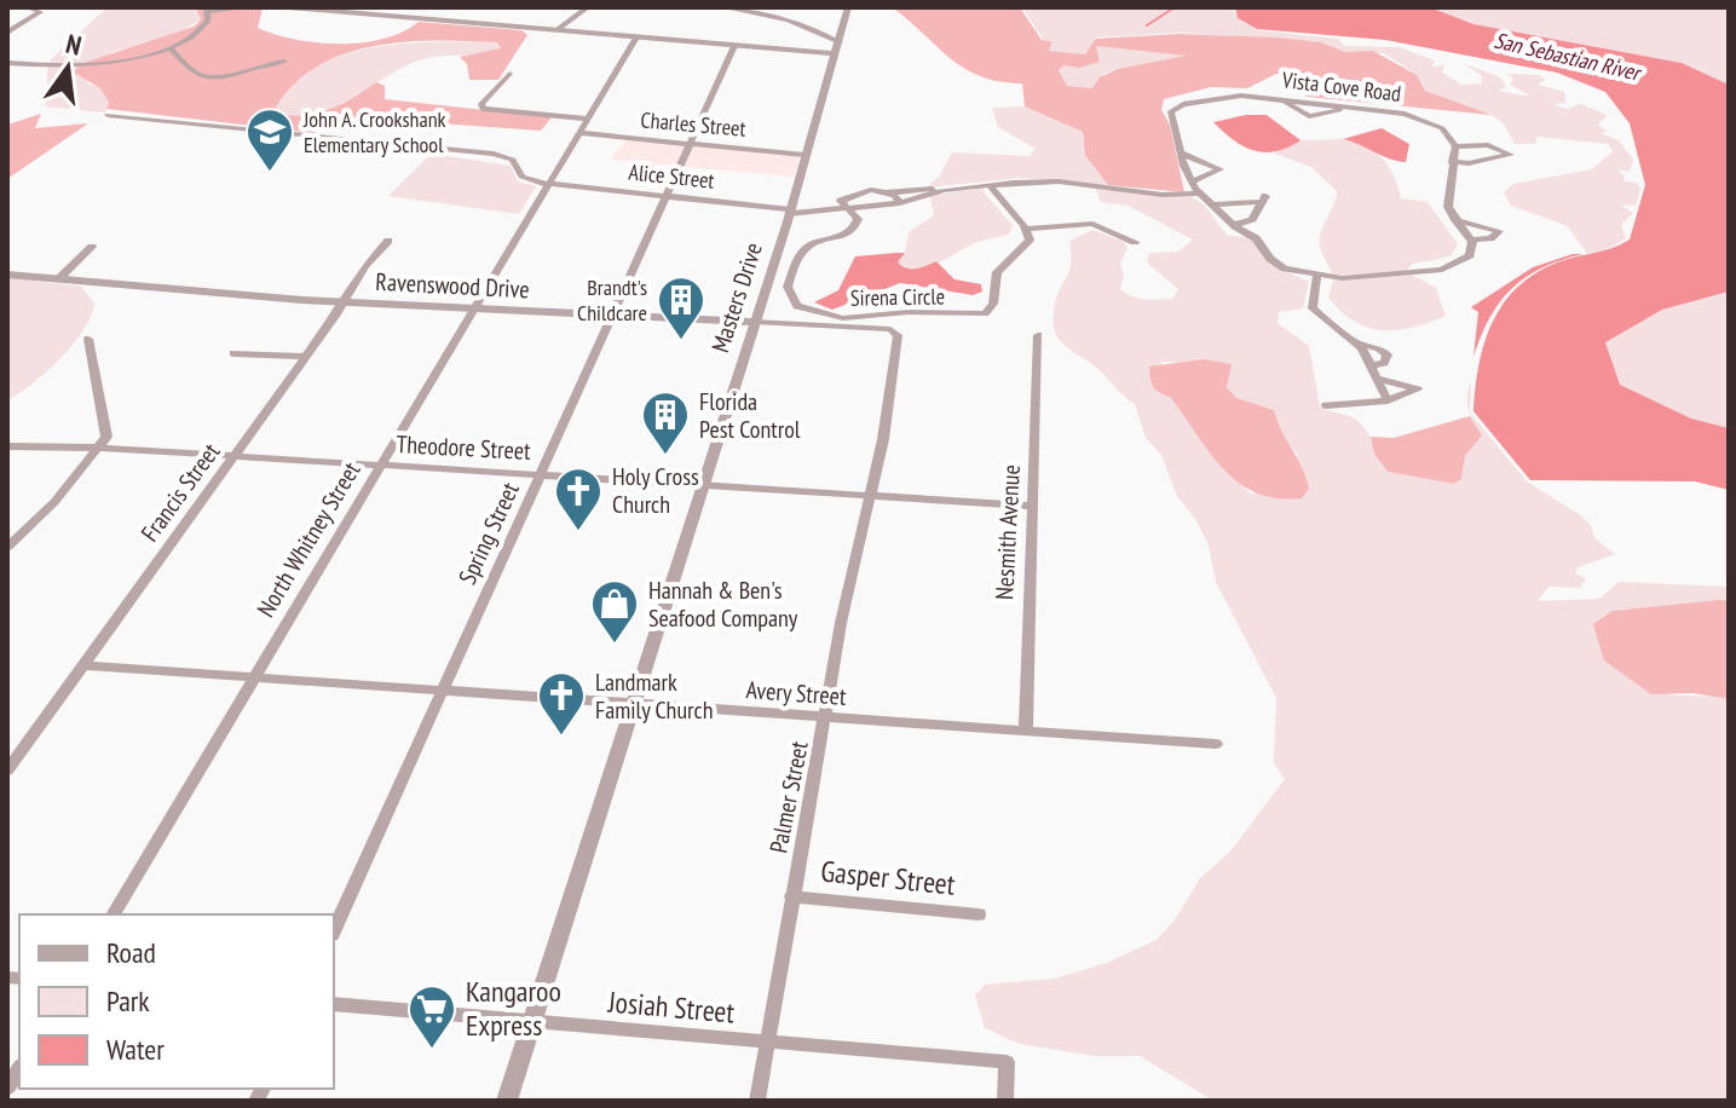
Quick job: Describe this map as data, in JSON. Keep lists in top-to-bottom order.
{
  "streets": {
    "street": [
      "Vista Cove Road",
      "Charles Street",
      "Alice Street",
      "Ravenswood Drive",
      "Masters Drive",
      "Sirena Circle",
      "Theodore Street",
      "Francis Street",
      "Nesmith Avenue",
      "Spring Street",
      "North Whitney Street",
      "Avery Street",
      "Palmer Street",
      "Gasper Street",
      "Josiah Street"
    ]
  },
  "crossings": [
    ["Charles Street", "Masters Drive"],
    ["Charles Street", "Spring Street"],
    ["Charles Street", "North Whitney Street"],
    ["Alice Street", "Masters Drive"],
    ["Alice Street", "Spring Street"],
    ["Alice Street", "North Whitney Street"],
    ["Ravenswood Drive", "Masters Drive"],
    ["Ravenswood Drive", "Francis Street"],
    ["Ravenswood Drive", "Spring Street"],
    ["Ravenswood Drive", "North Whitney Street"],
    ["Ravenswood Drive", "Palmer Street"],
    ["Masters Drive", "Theodore Street"],
    ["Masters Drive", "Avery Street"],
    ["Masters Drive", "Josiah Street"],
    ["Theodore Street", "Francis Street"],
    ["Theodore Street", "Nesmith Avenue"],
    ["Theodore Street", "Spring Street"],
    ["Theodore Street", "North Whitney Street"],
    ["Theodore Street", "Palmer Street"],
    ["Francis Street", "Avery Street"],
    ["Nesmith Avenue", "Avery Street"],
    ["Spring Street", "Avery Street"],
    ["North Whitney Street", "Avery Street"],
    ["Avery Street", "Palmer Street"],
    ["Palmer Street", "Gasper Street"],
    ["Palmer Street", "Josiah Street"]
  ],
  "water": ["San Sebastian River"],
  "places": {
    "school or university": ["John A. Crookshank Elementary School"],
    "building": ["Brandt's Childcare", "Florida Pest Control"],
    "church": ["Holy Cross Church", "Landmark Family Church"],
    "shop": ["Hannah & Ben's Seafood Company"],
    "supermarket": ["Kangaroo Express"]
  },
  "legend": ["Road", "Park", "Water"],
  "north": "top"
}
